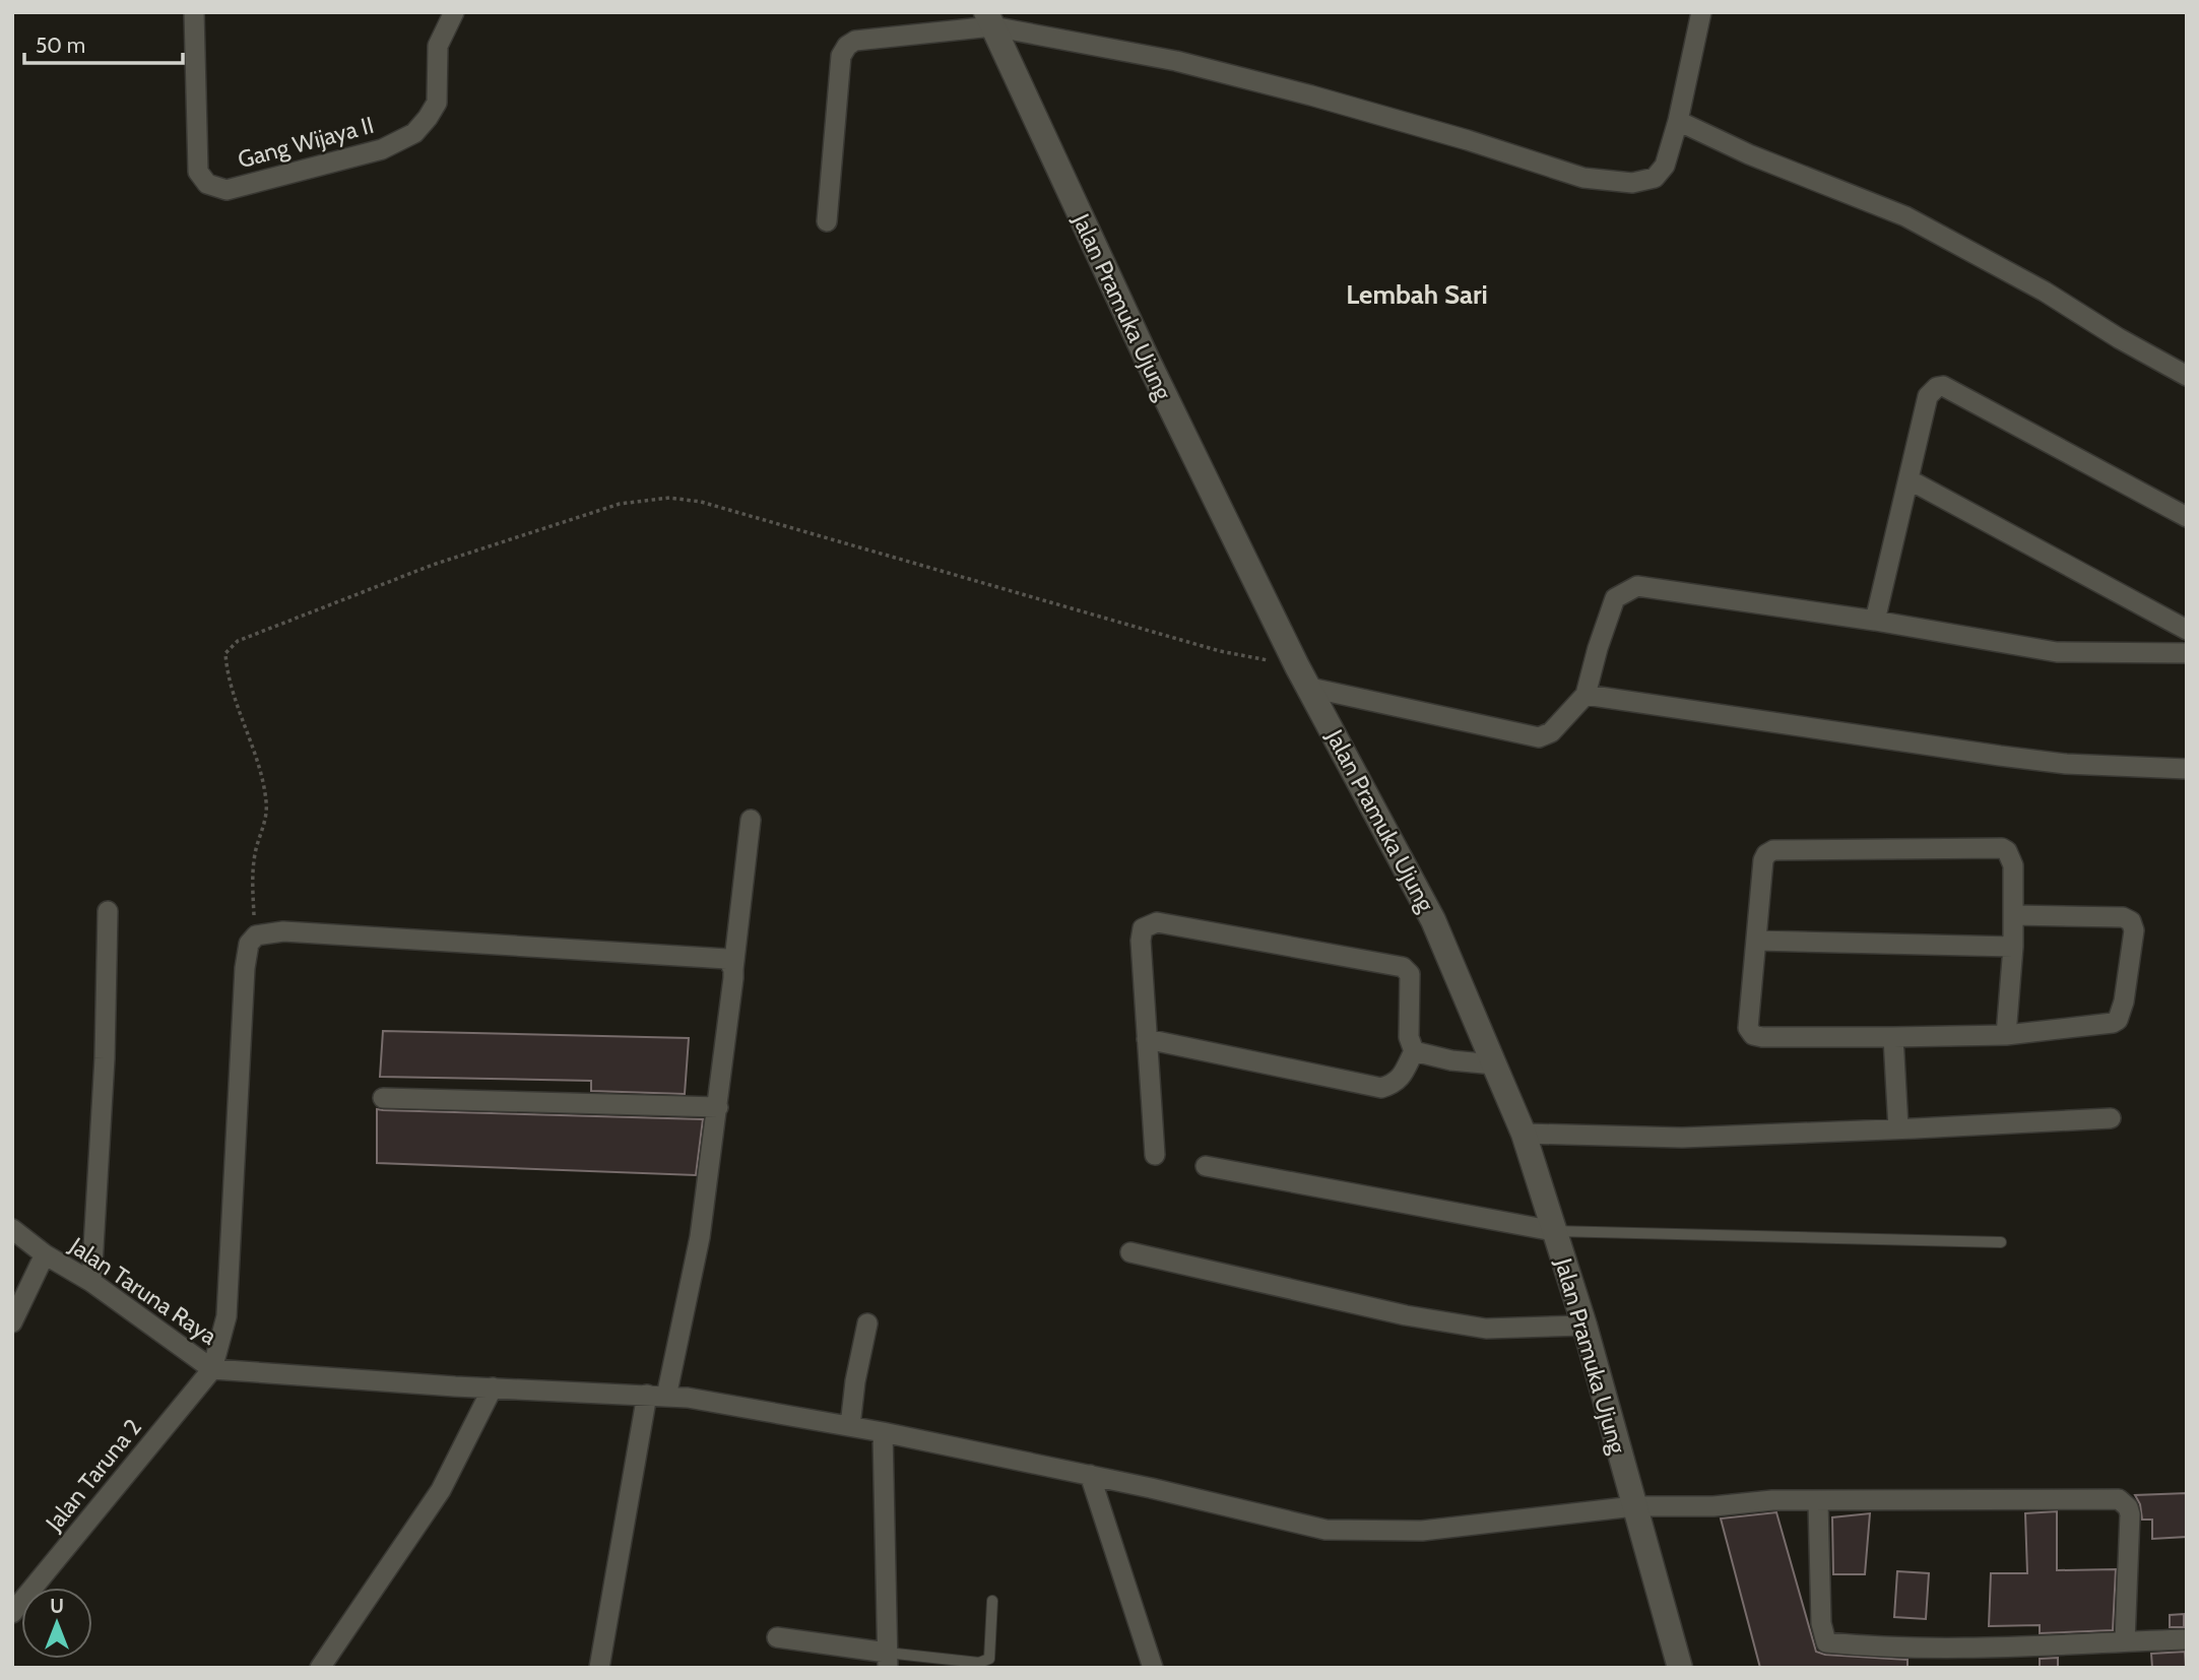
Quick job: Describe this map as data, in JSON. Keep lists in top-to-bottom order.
{
  "streets": {
    "street": [
      "Gang Wijaya II",
      "Jalan Pramuka Ujung",
      "Jalan Taruna Raya",
      "Jalan Taruna 2"
    ]
  },
  "crossings": [
    ["Jalan Taruna Raya", "Jalan Taruna 2"]
  ],
  "districts": ["Lembah Sari"],
  "scale_bar": "50 m",
  "north": "top"
}
